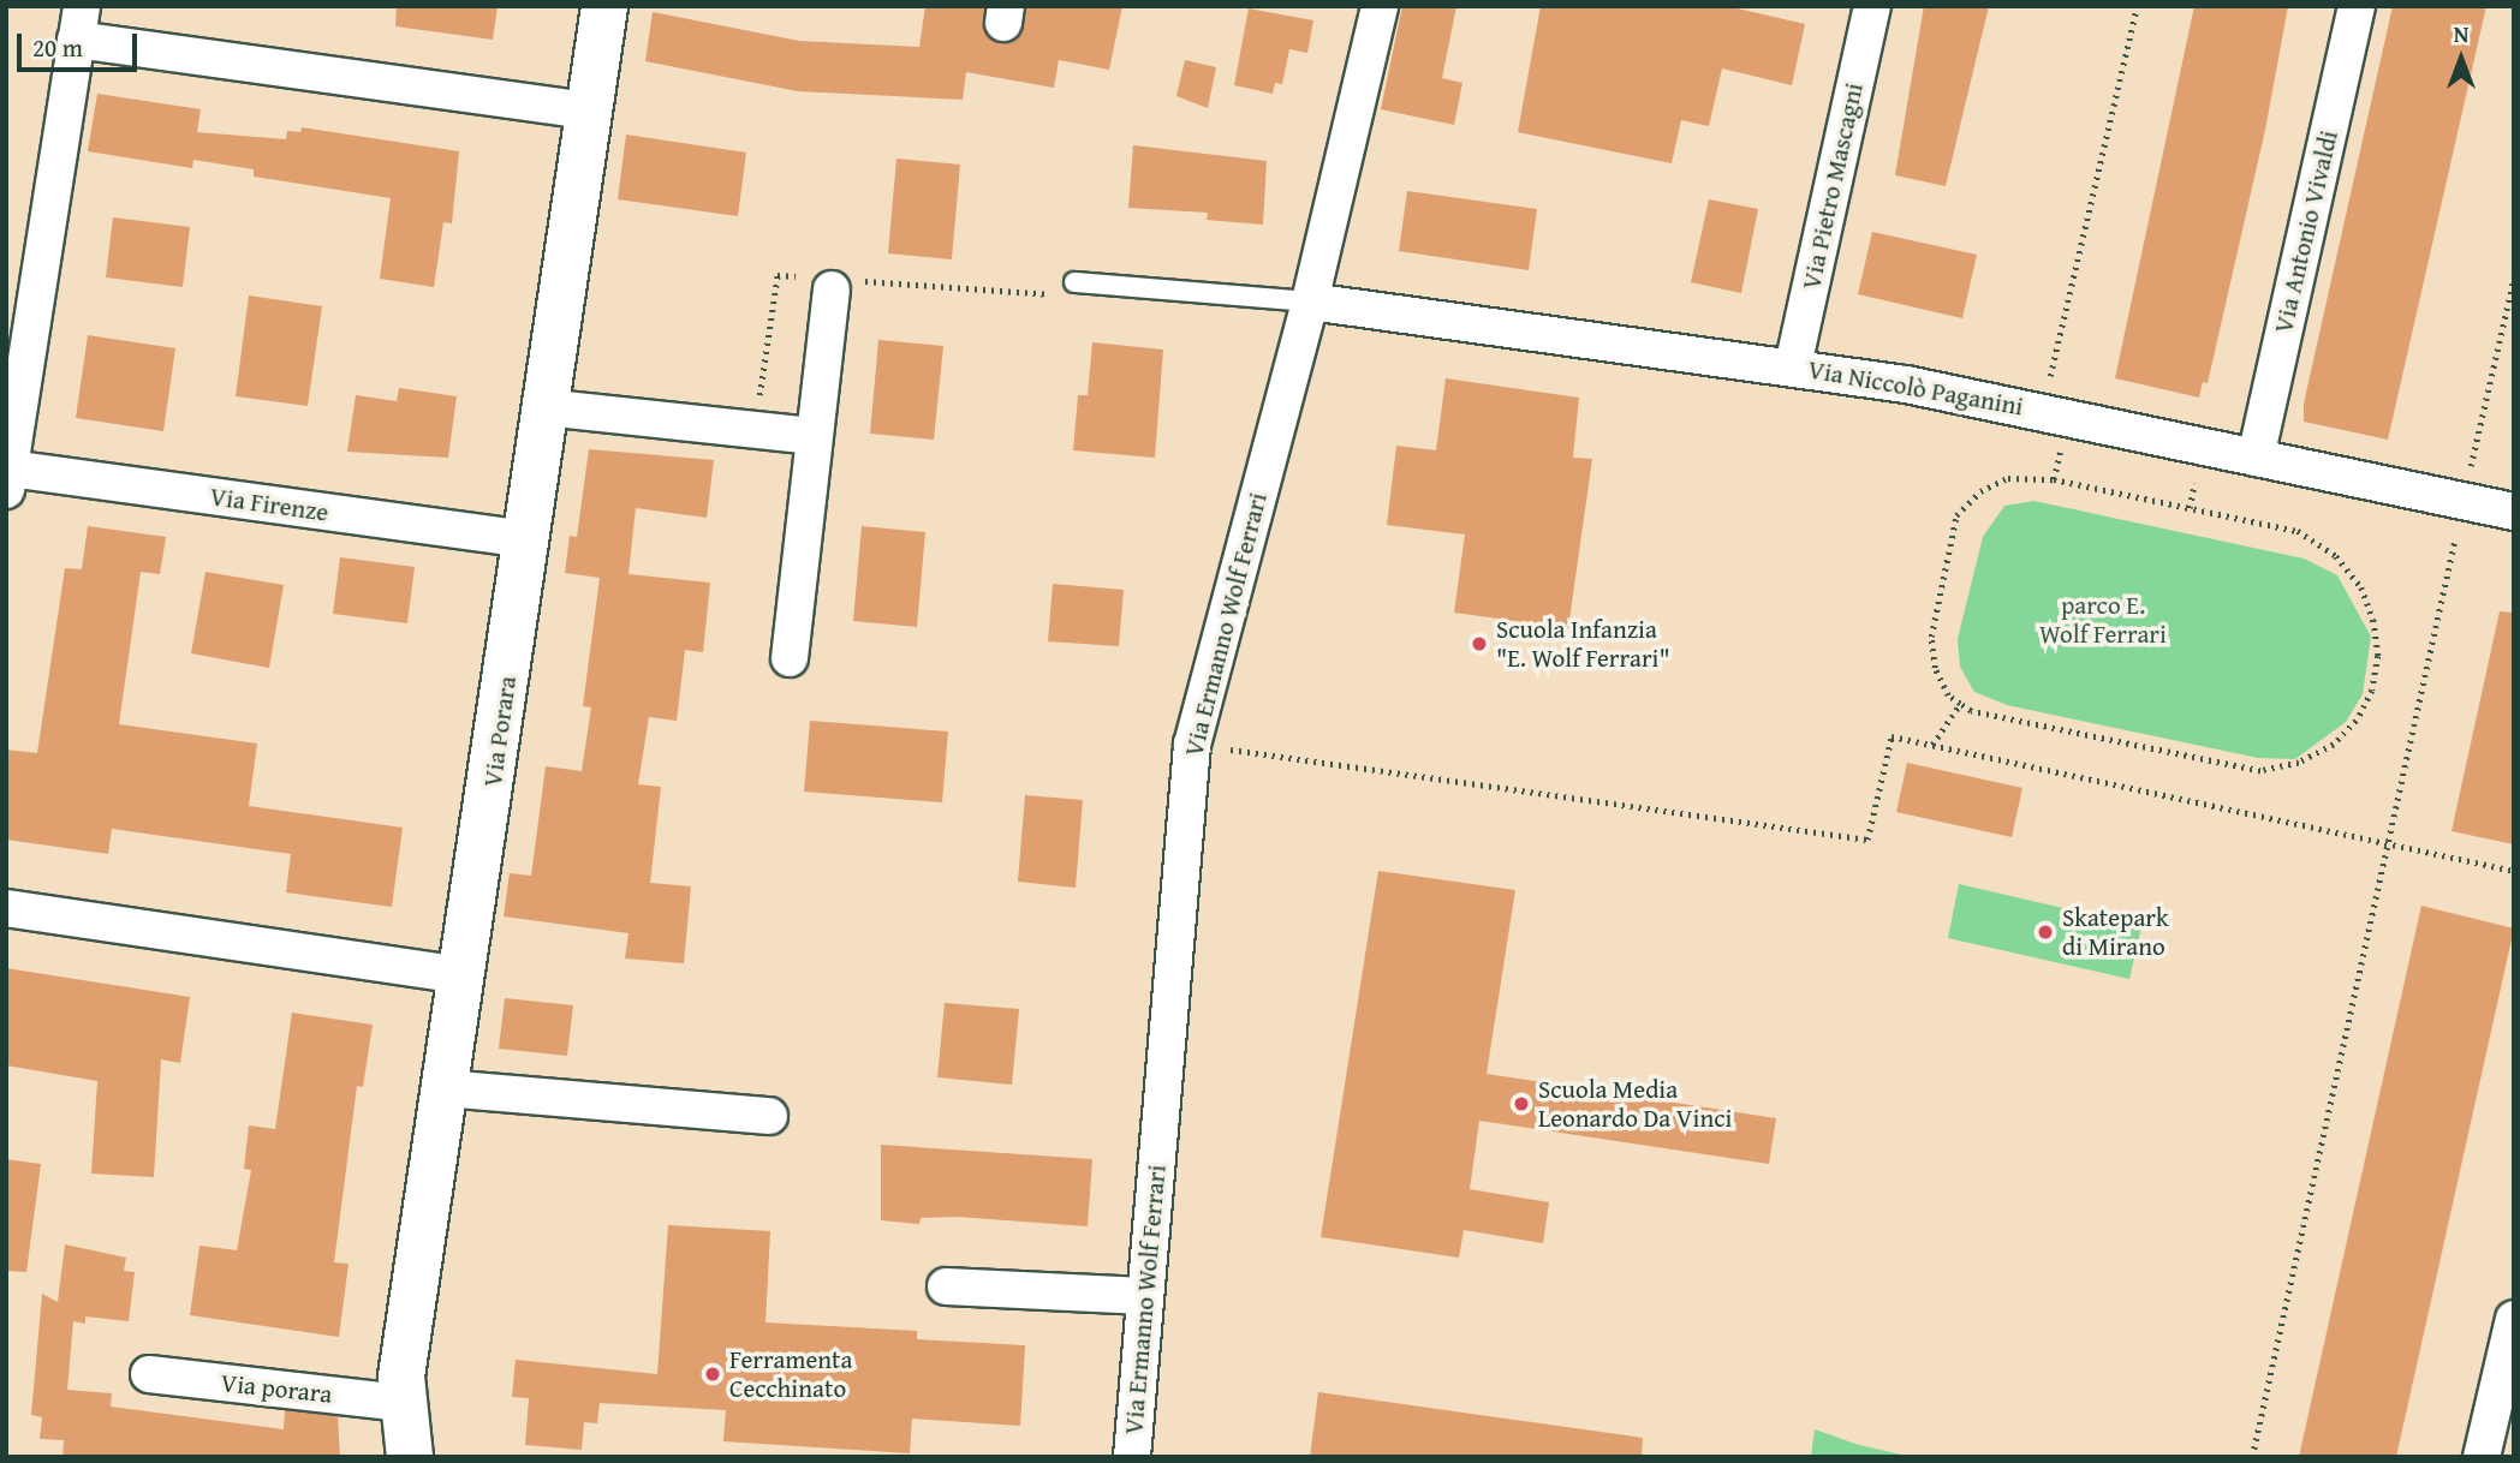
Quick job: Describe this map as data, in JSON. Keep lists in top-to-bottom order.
{
  "streets": {
    "street": [
      "Via Pietro Mascagni",
      "Via Antonio Vivaldi",
      "Via Niccolò Paganini",
      "Via Firenze",
      "Via Ermanno Wolf Ferrari",
      "Via Porara",
      "Via porara"
    ]
  },
  "crossings": [
    ["Via Pietro Mascagni", "Via Niccolò Paganini"],
    ["Via Antonio Vivaldi", "Via Niccolò Paganini"],
    ["Via Niccolò Paganini", "Via Ermanno Wolf Ferrari"],
    ["Via Firenze", "Via Porara"],
    ["Via Porara", "Via porara"]
  ],
  "parks": ["parco E. Wolf Ferrari"],
  "places": [
    "Scuola Infanzia \"E. Wolf Ferrari\"",
    "Skatepark di Mirano",
    "Scuola Media Leonardo Da Vinci",
    "Ferramenta Cecchinato"
  ],
  "scale_bar": "20 m",
  "north": "top"
}
